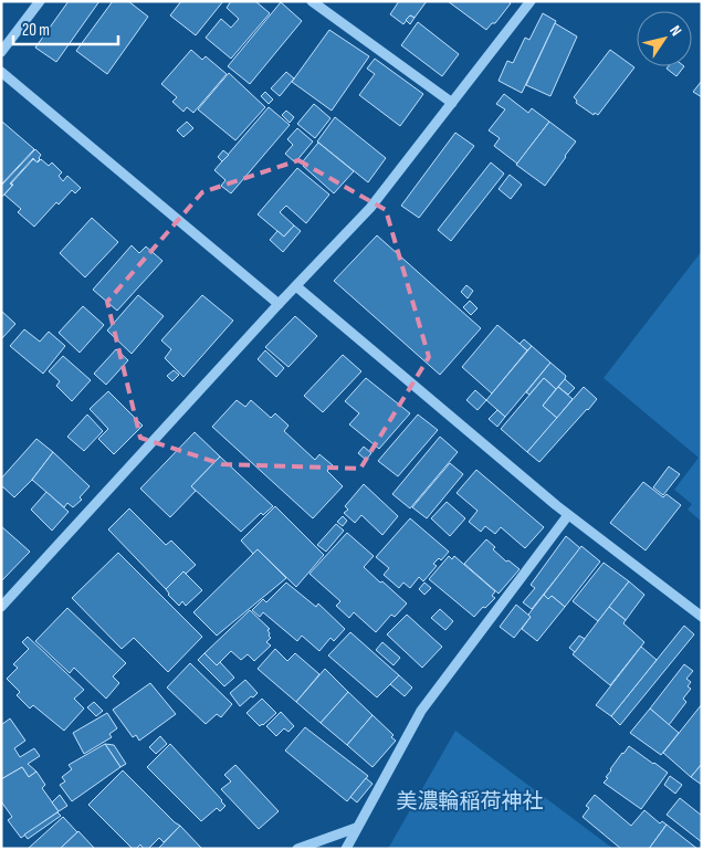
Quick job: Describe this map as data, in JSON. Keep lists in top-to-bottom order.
{
  "parks": ["美濃輪稲荷神社"],
  "scale_bar": "20 m",
  "north": "top right"
}
